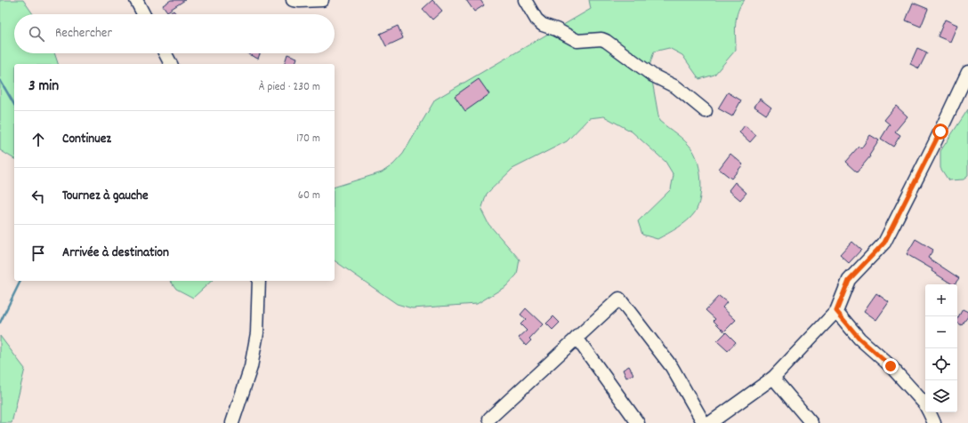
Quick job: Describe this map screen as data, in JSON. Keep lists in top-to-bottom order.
{
  "page": {
    "search": "Rechercher",
    "heading": ["3 min", "À pied · 230 m"],
    "list": [
      ["Continuez", "170 m"],
      ["Tournez à gauche", "60 m"],
      "Arrivée à destination"
    ],
    "map_buttons": ["+", "−"]
  }
}
